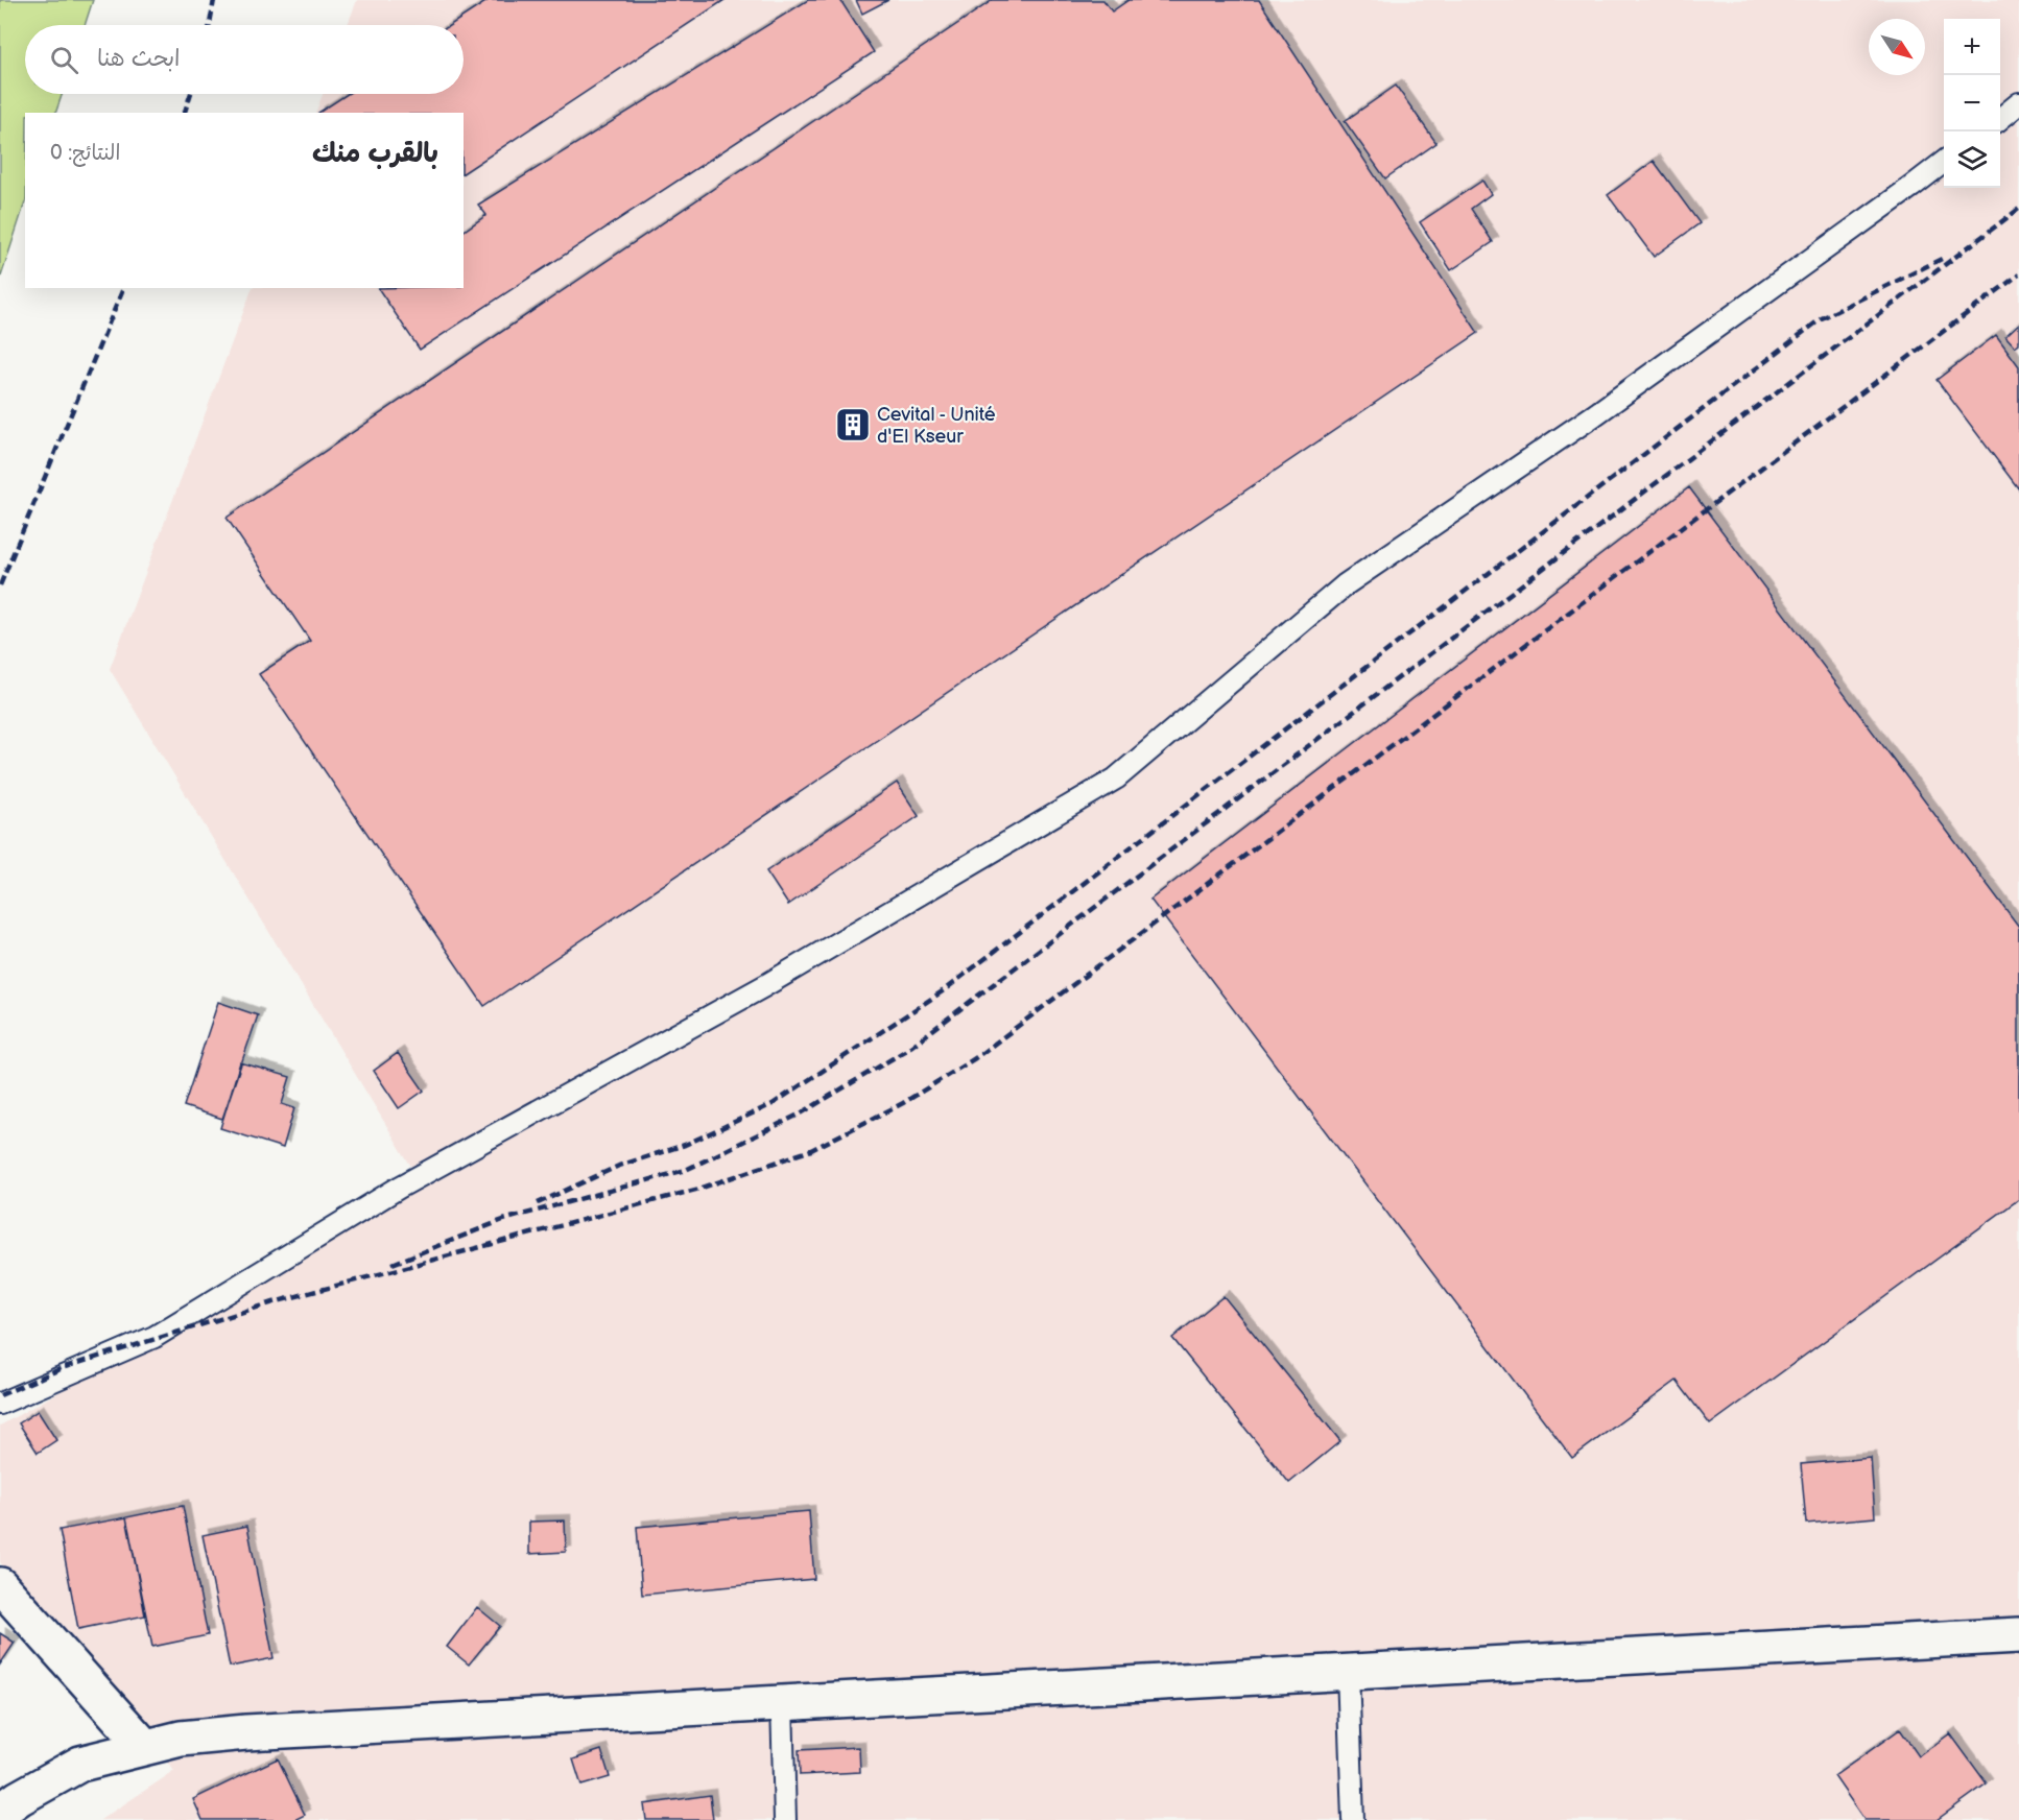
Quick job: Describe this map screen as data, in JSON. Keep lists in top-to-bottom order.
{
  "places": {
    "building": ["Cevital - Unité d'El Kseur"]
  },
  "north": "bottom right",
  "page": {
    "map_buttons": ["+", "−"],
    "search": "ابحث هنا",
    "heading": ["بالقرب منك", "النتائج: 0"]
  }
}
